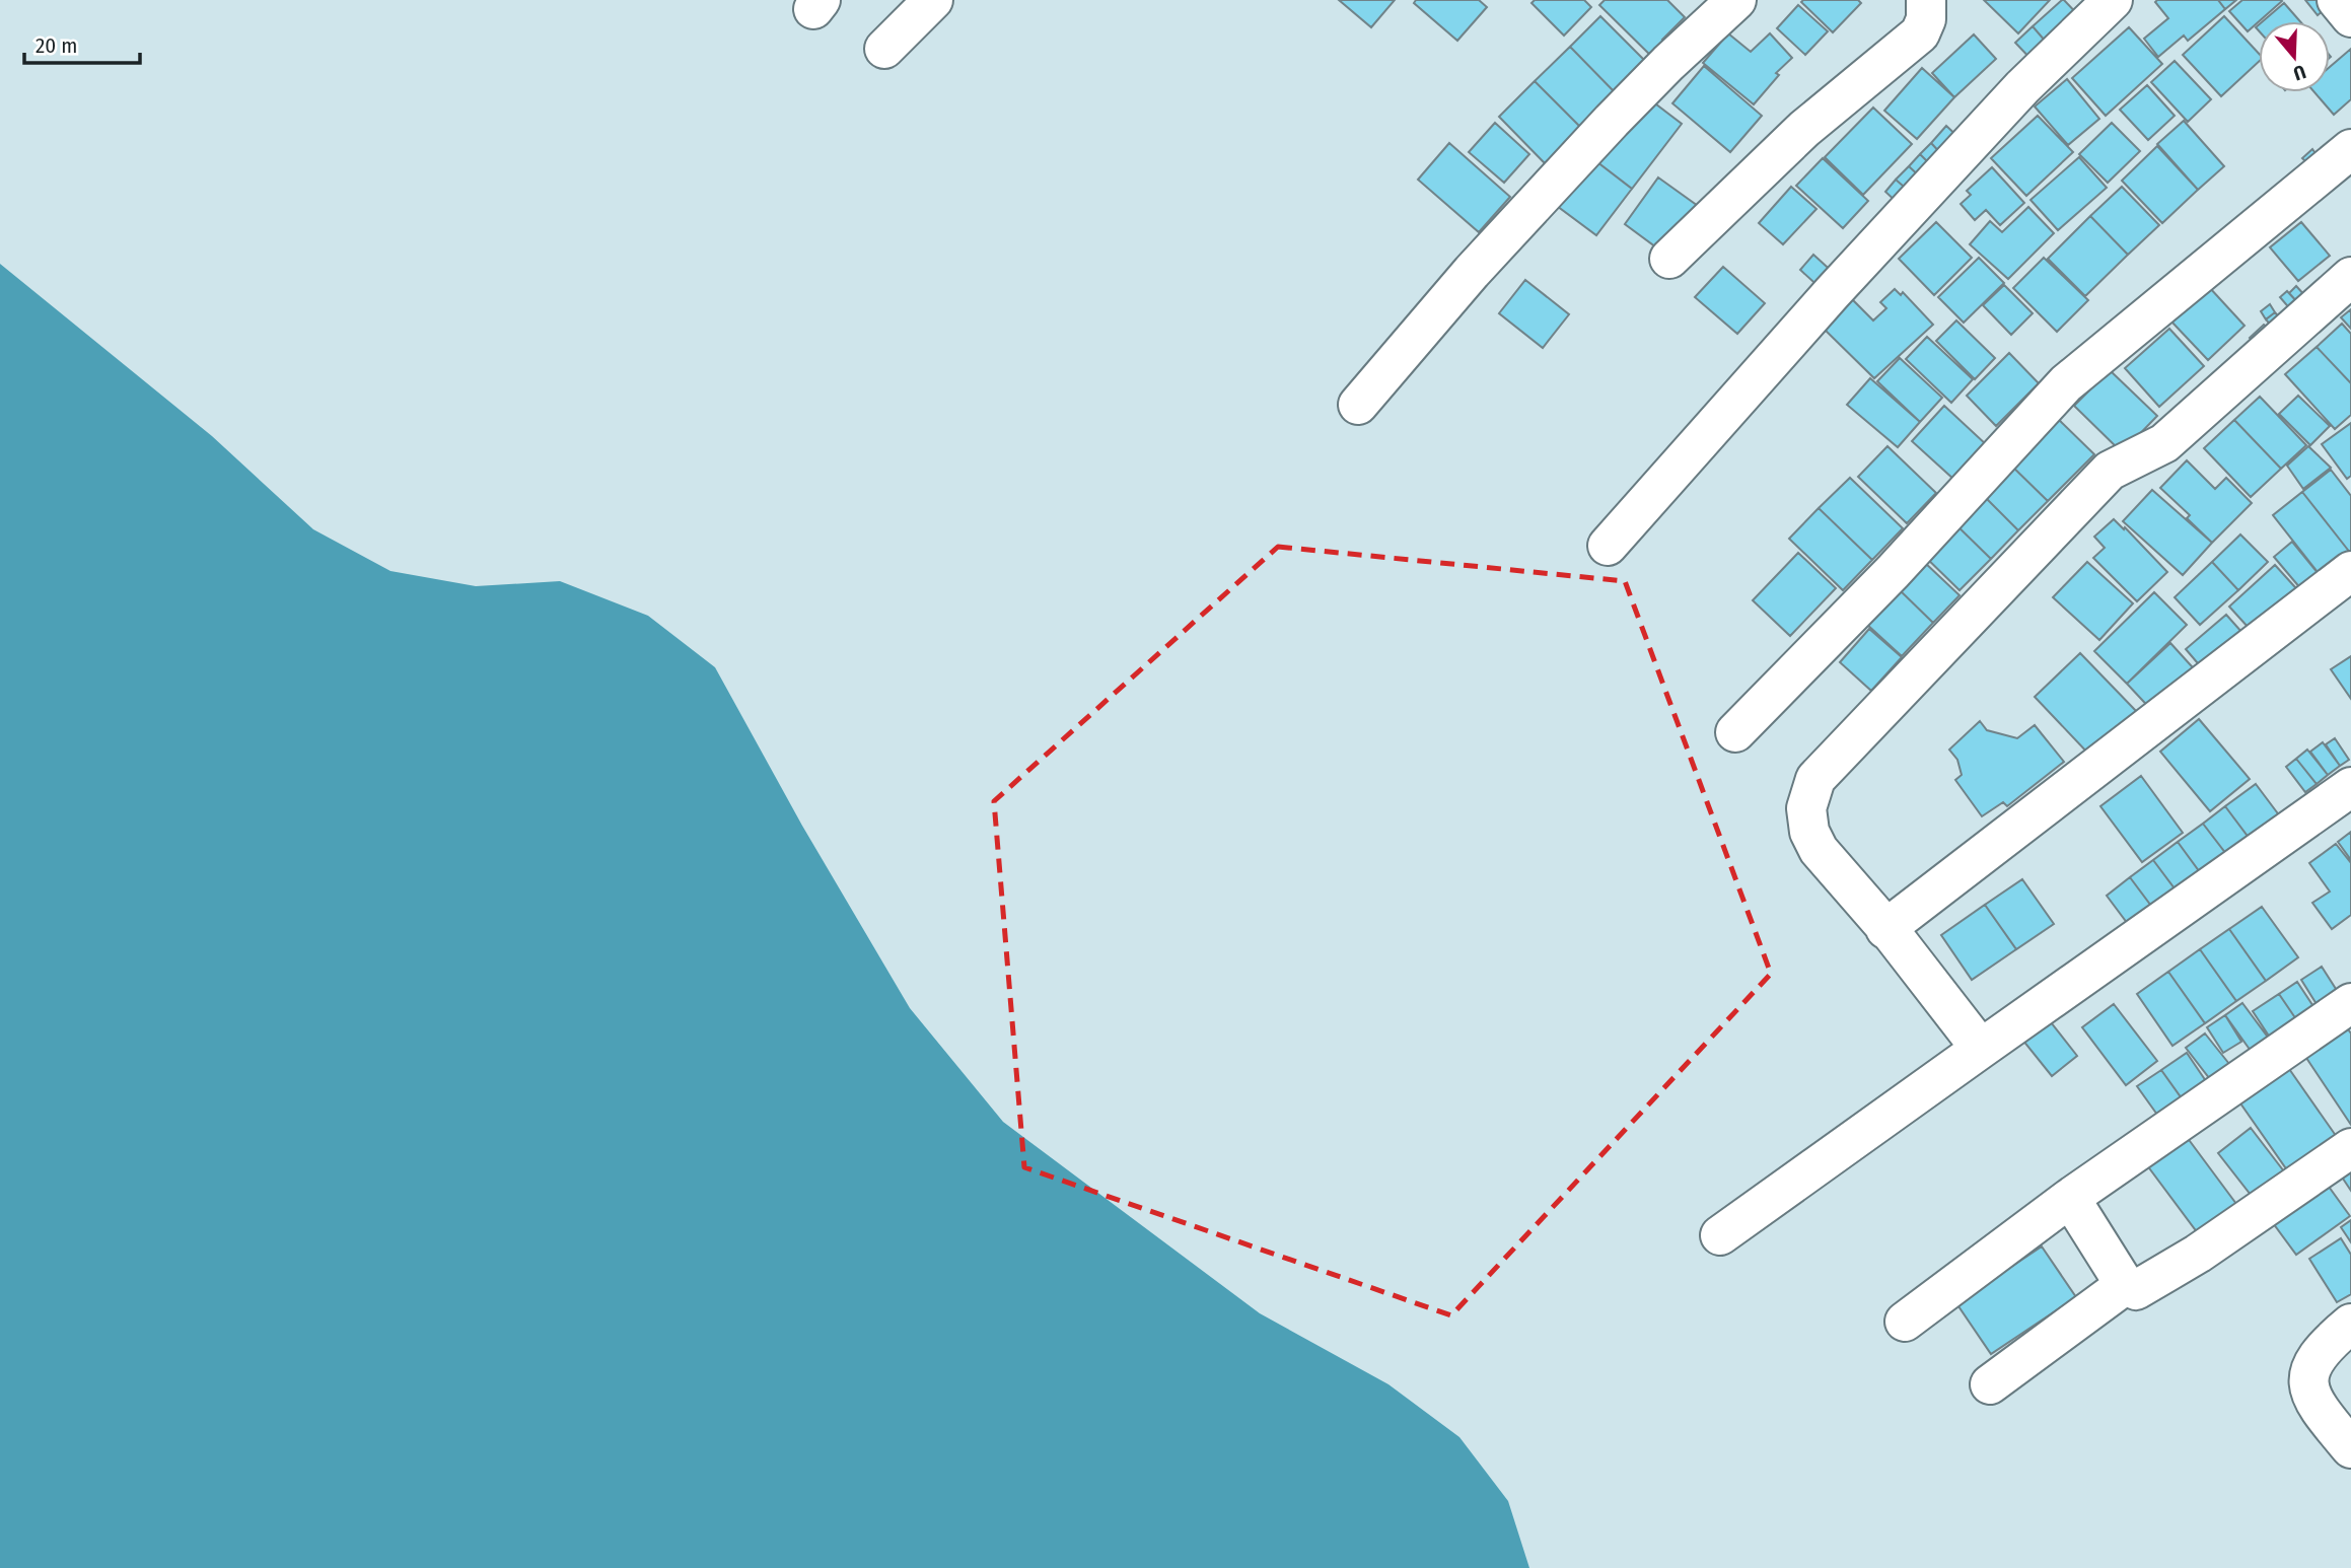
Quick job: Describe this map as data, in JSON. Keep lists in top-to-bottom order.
{
  "scale_bar": "20 m",
  "north": "bottom"
}
